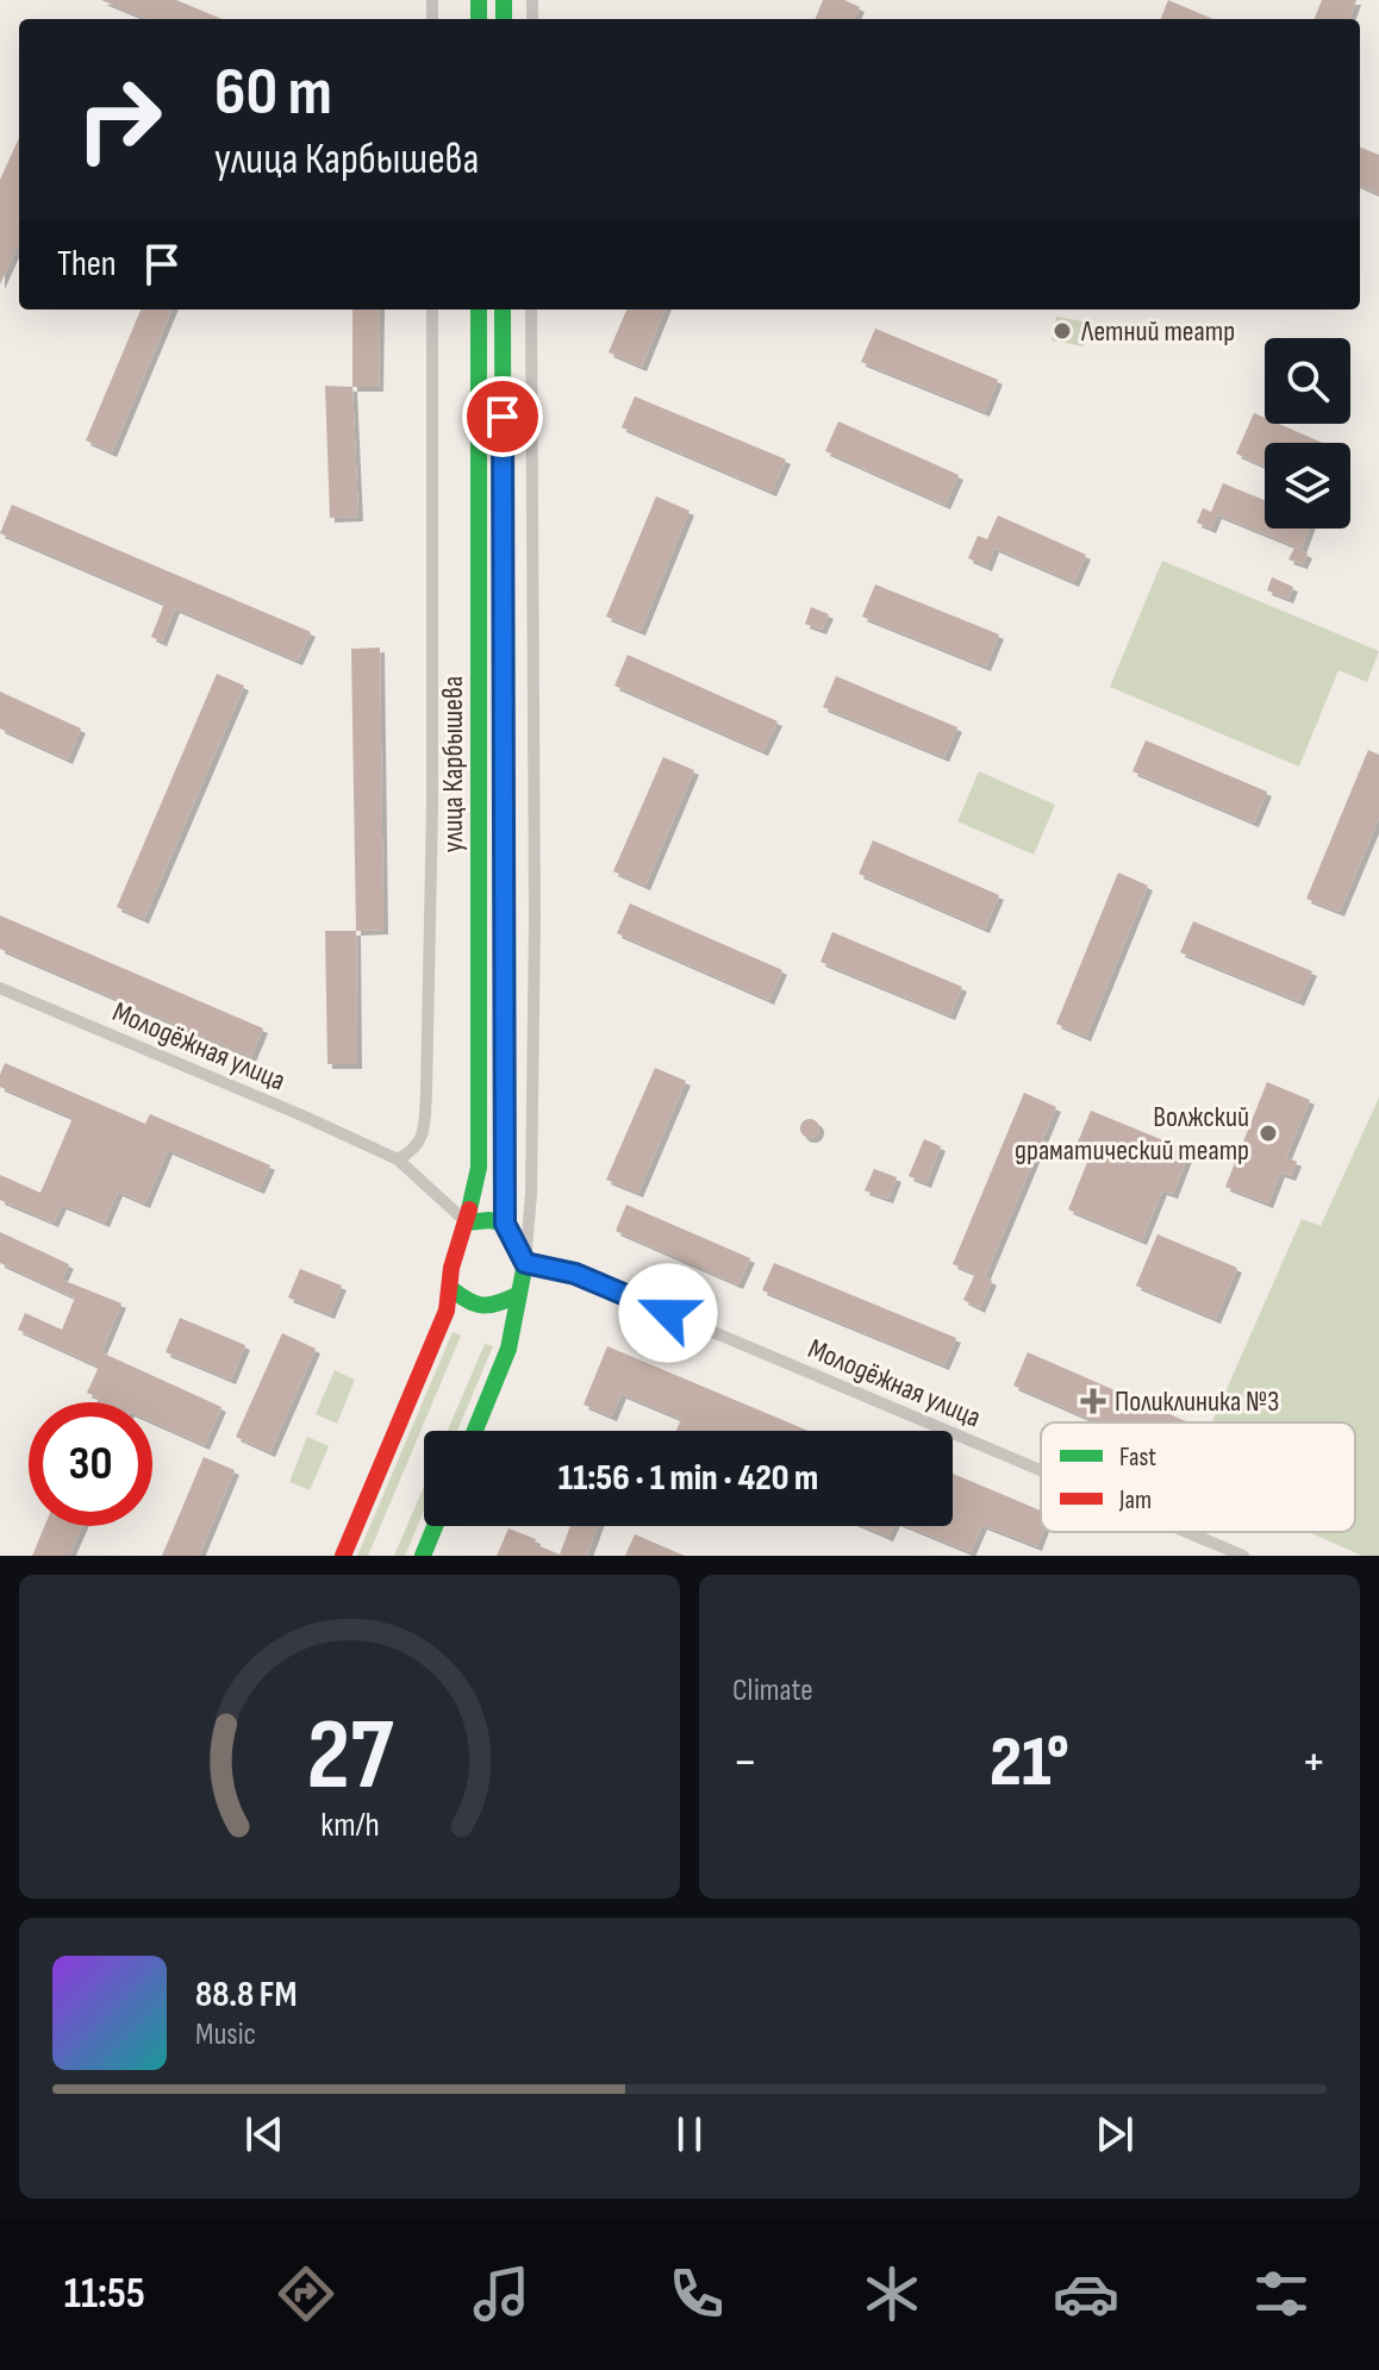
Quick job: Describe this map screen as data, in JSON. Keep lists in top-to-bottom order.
{
  "streets": {
    "street": ["улица Карбышева", "Молодёжная улица"]
  },
  "crossings": [
    ["улица Карбышева", "Молодёжная улица"]
  ],
  "places": {
    "other": ["Летний театр", "Волжский драматический театр"],
    "health": ["Поликлиника №3"]
  },
  "legend": ["Fast", "Jam"],
  "page": {
    "turn": ["60 m", "улица Карбышева"],
    "then": "Then",
    "limit": "30",
    "trip": "11:56 · 1 min · 420 m",
    "tile": "Climate",
    "heat": ["−", "21°", "+"],
    "song": ["88.8 FM", "Music"],
    "tabs": "11:55",
    "gauge": ["27", "km/h"]
  }
}
